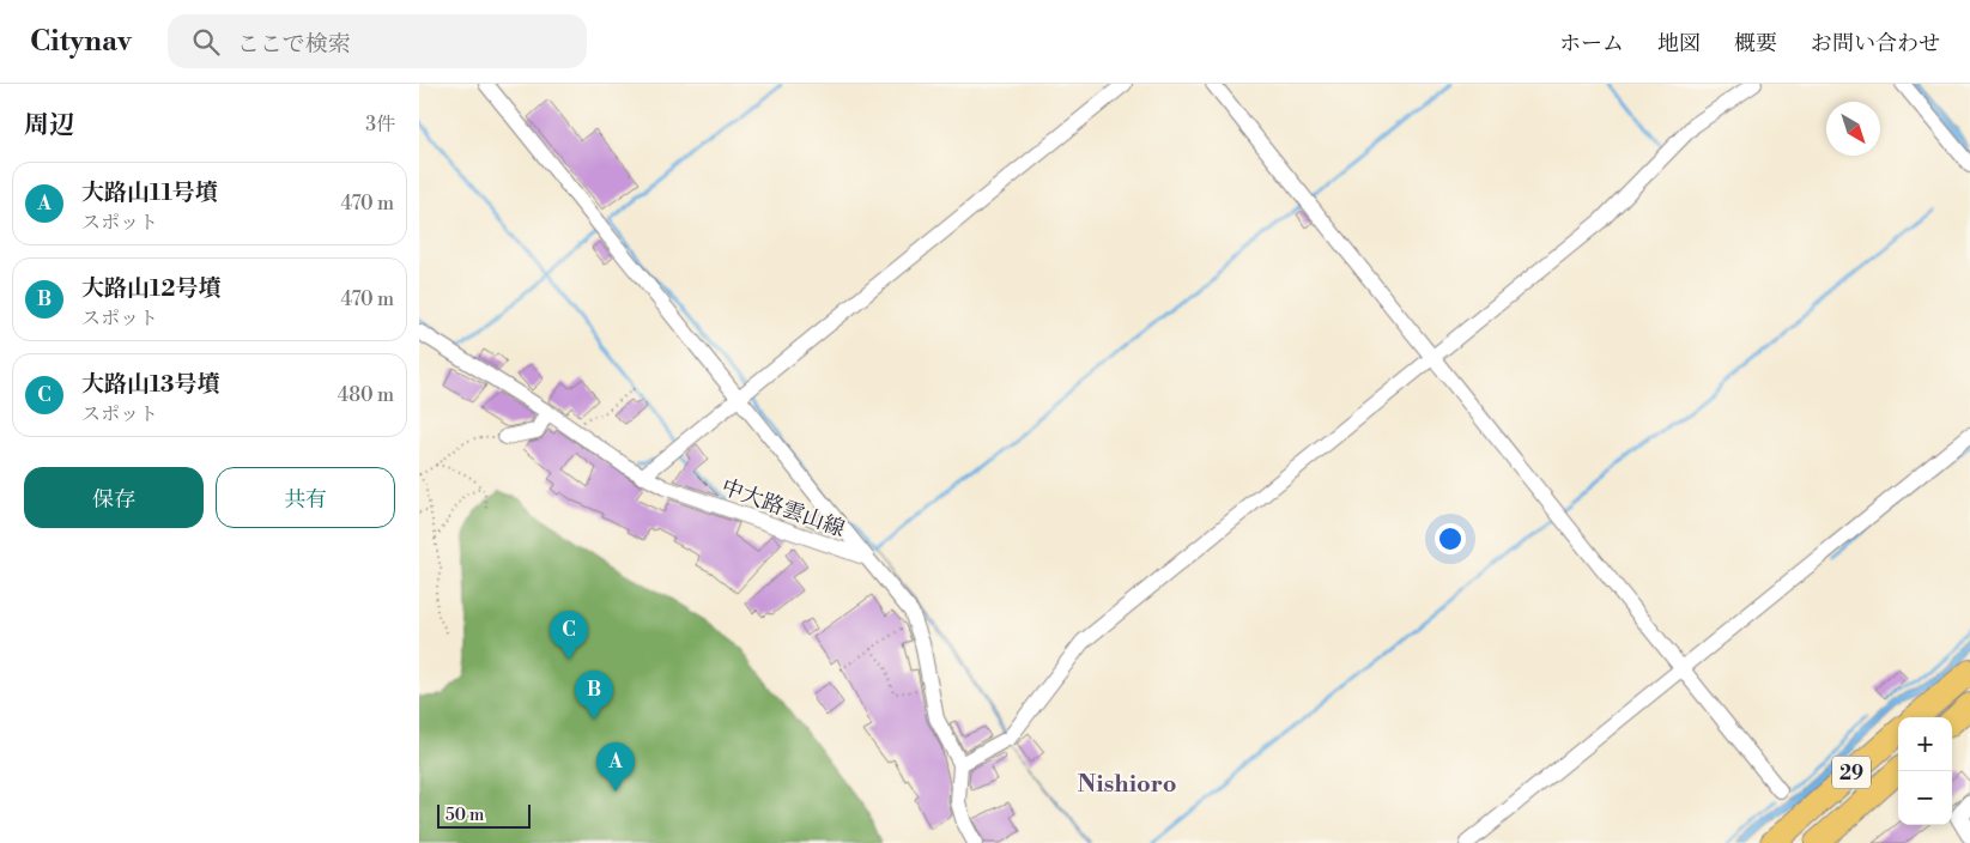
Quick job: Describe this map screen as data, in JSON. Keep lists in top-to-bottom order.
{
  "streets": {
    "highway": ["29"],
    "street": ["中大路雲山線"]
  },
  "districts": ["Nishioro"],
  "scale_bar": "50 m",
  "north": "bottom right",
  "page": {
    "header": "Citynav",
    "search": "ここで検索",
    "nav": [
      "ホーム",
      "地図",
      "概要",
      "お問い合わせ"
    ],
    "heading": ["周辺", "3件"],
    "list": [
      {
        "mark": "A",
        "name": "大路山11号墳",
        "note": "スポット",
        "value": "470 m"
      },
      {
        "mark": "B",
        "name": "大路山12号墳",
        "note": "スポット",
        "value": "470 m"
      },
      {
        "mark": "C",
        "name": "大路山13号墳",
        "note": "スポット",
        "value": "480 m"
      }
    ],
    "buttons": ["保存", "共有"],
    "pins": ["C", "B", "A"],
    "map_buttons": ["+", "−"],
    "scale": "50 m"
  }
}
